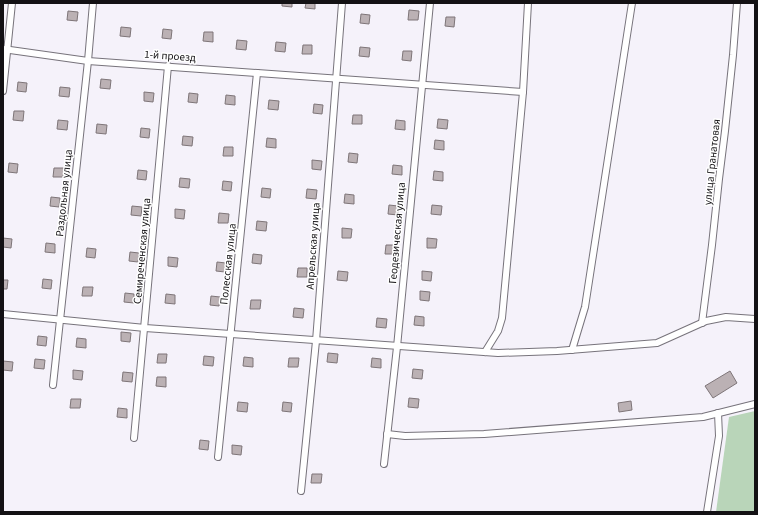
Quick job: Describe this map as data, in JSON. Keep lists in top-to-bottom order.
{
  "streets": {
    "street": [
      "1-й проезд",
      "улица Гранатовая",
      "Раздольная улица",
      "Геодезическая улица",
      "Апрельская улица",
      "Семиреченская улица",
      "Полесская улица"
    ]
  },
  "crossings": [
    ["1-й проезд", "Раздольная улица"],
    ["1-й проезд", "Геодезическая улица"],
    ["1-й проезд", "Апрельская улица"],
    ["1-й проезд", "Семиреченская улица"],
    ["1-й проезд", "Полесская улица"]
  ]
}
